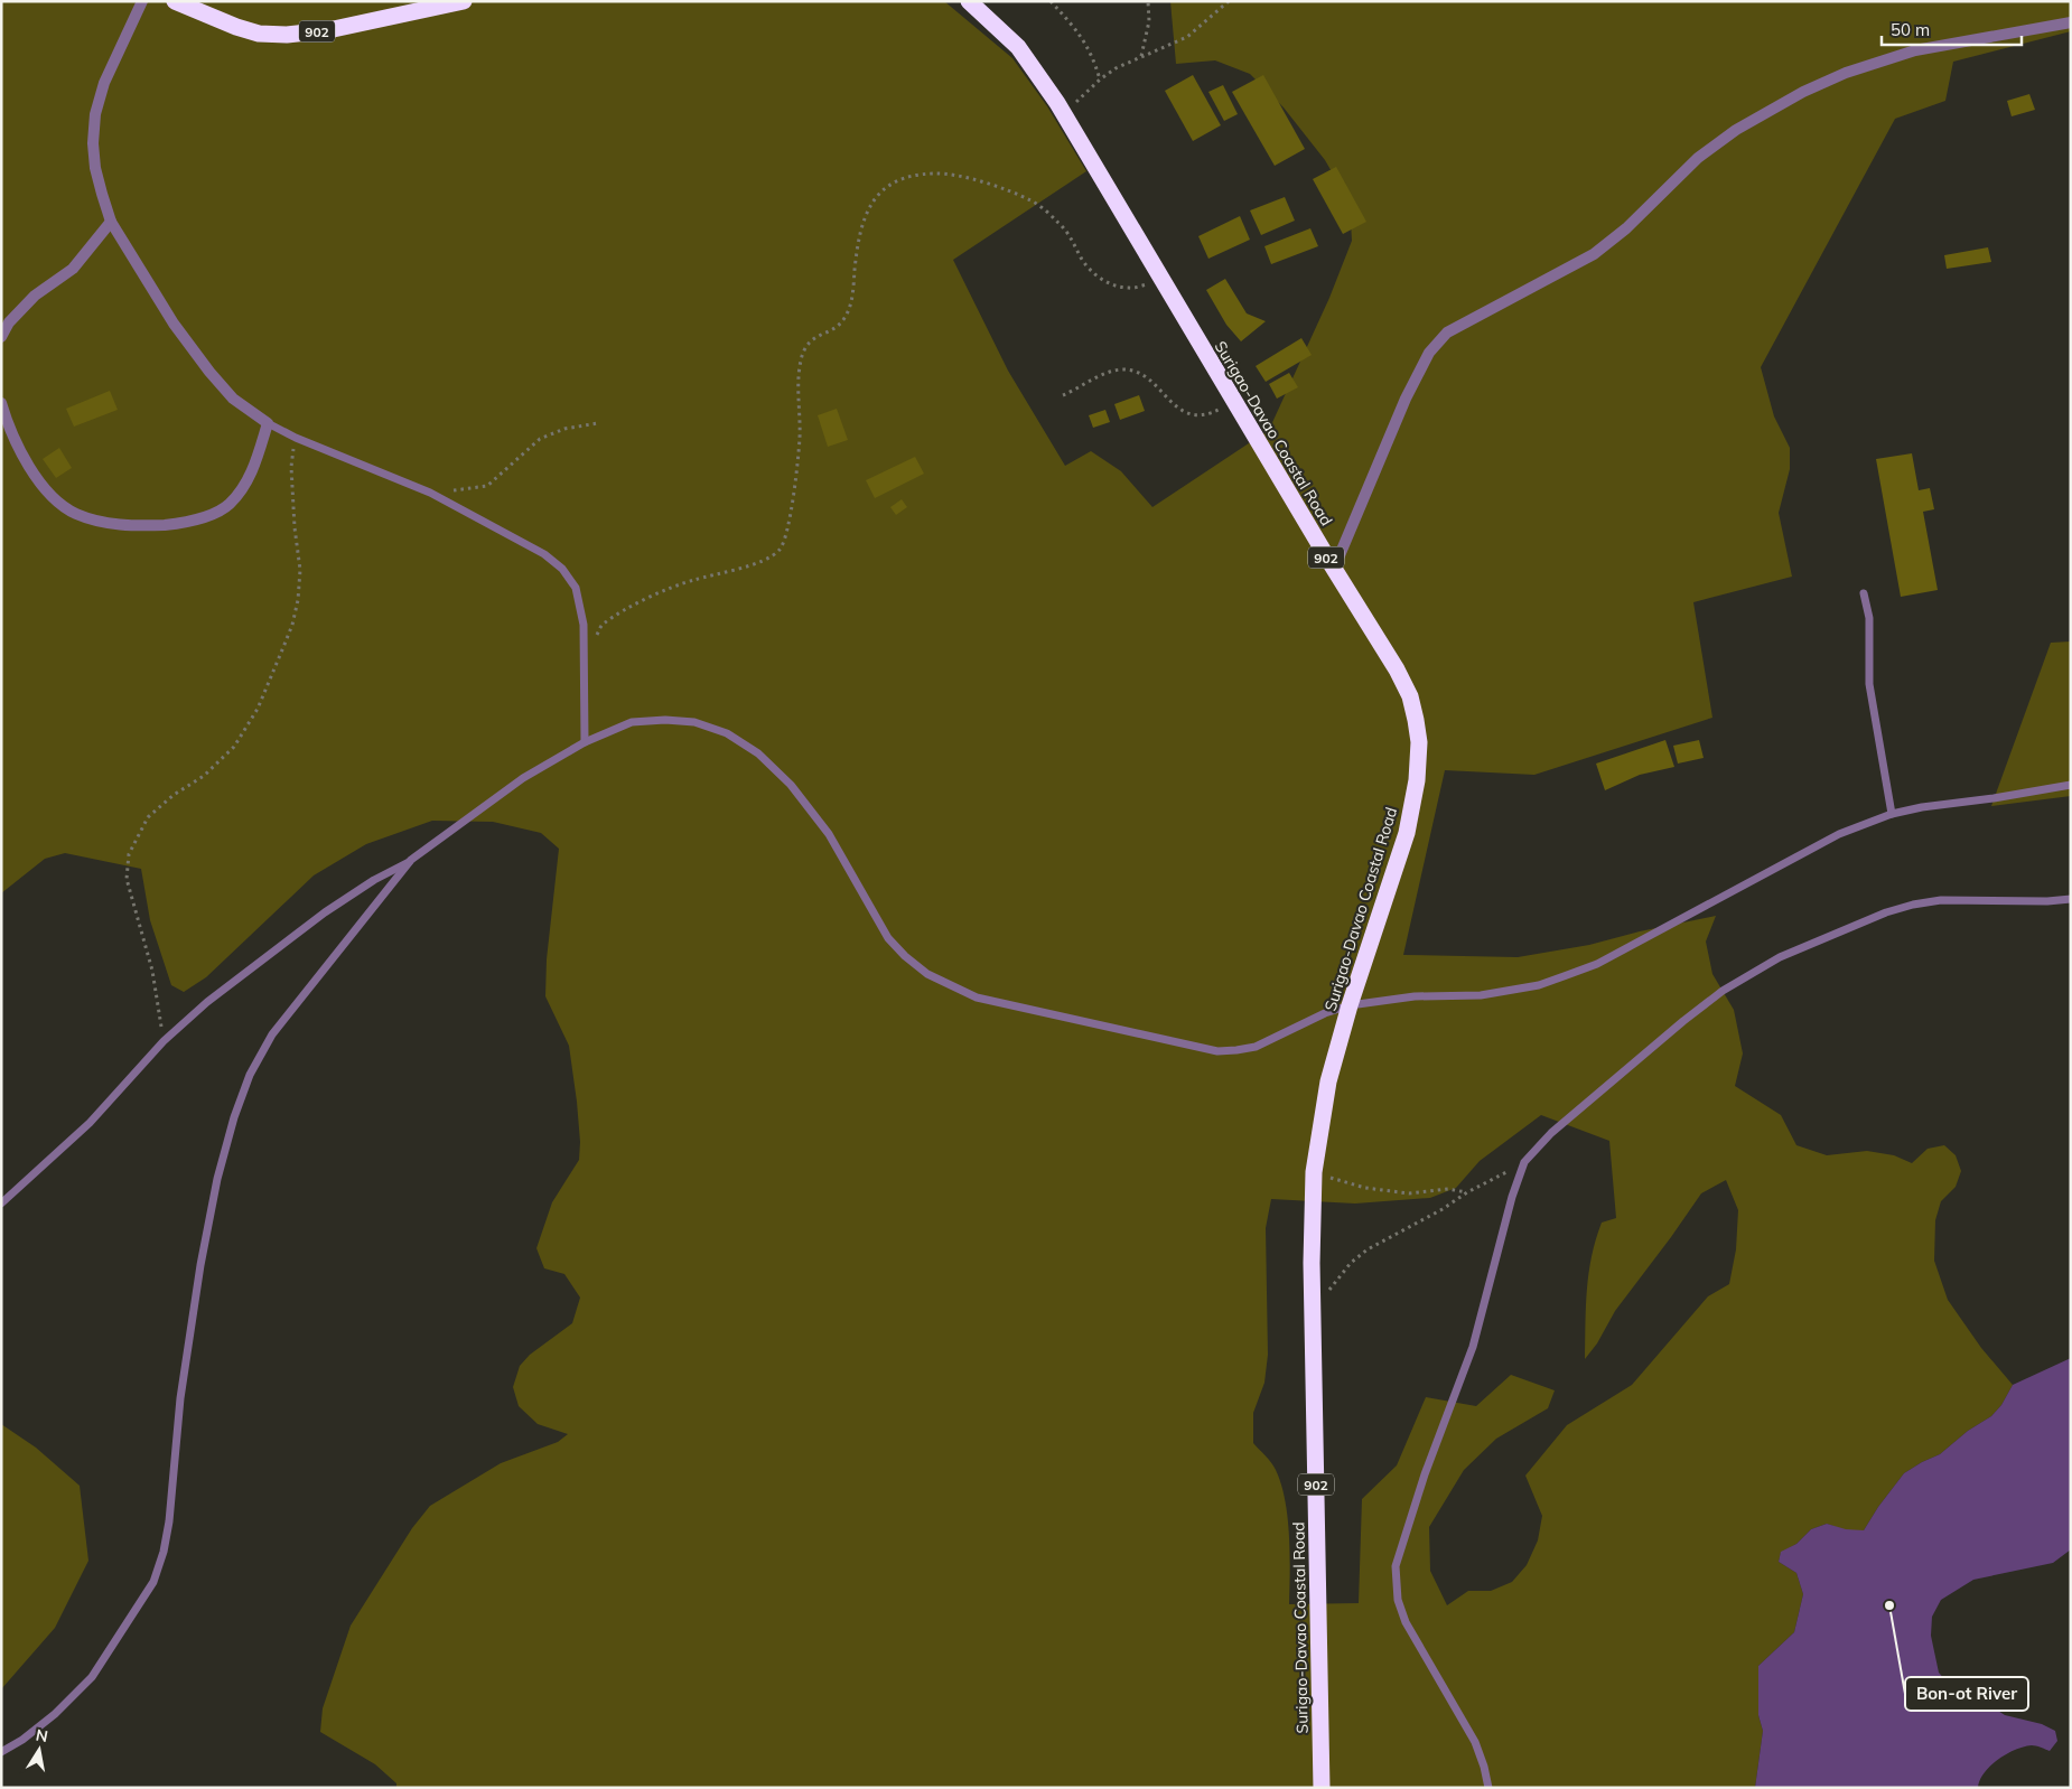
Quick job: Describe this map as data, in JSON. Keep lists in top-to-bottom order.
{
  "streets": {
    "highway": ["902", "Surigao-Davao Coastal Road"]
  },
  "places": ["Bon-ot River"],
  "scale_bar": "50 m",
  "north": "top"
}
